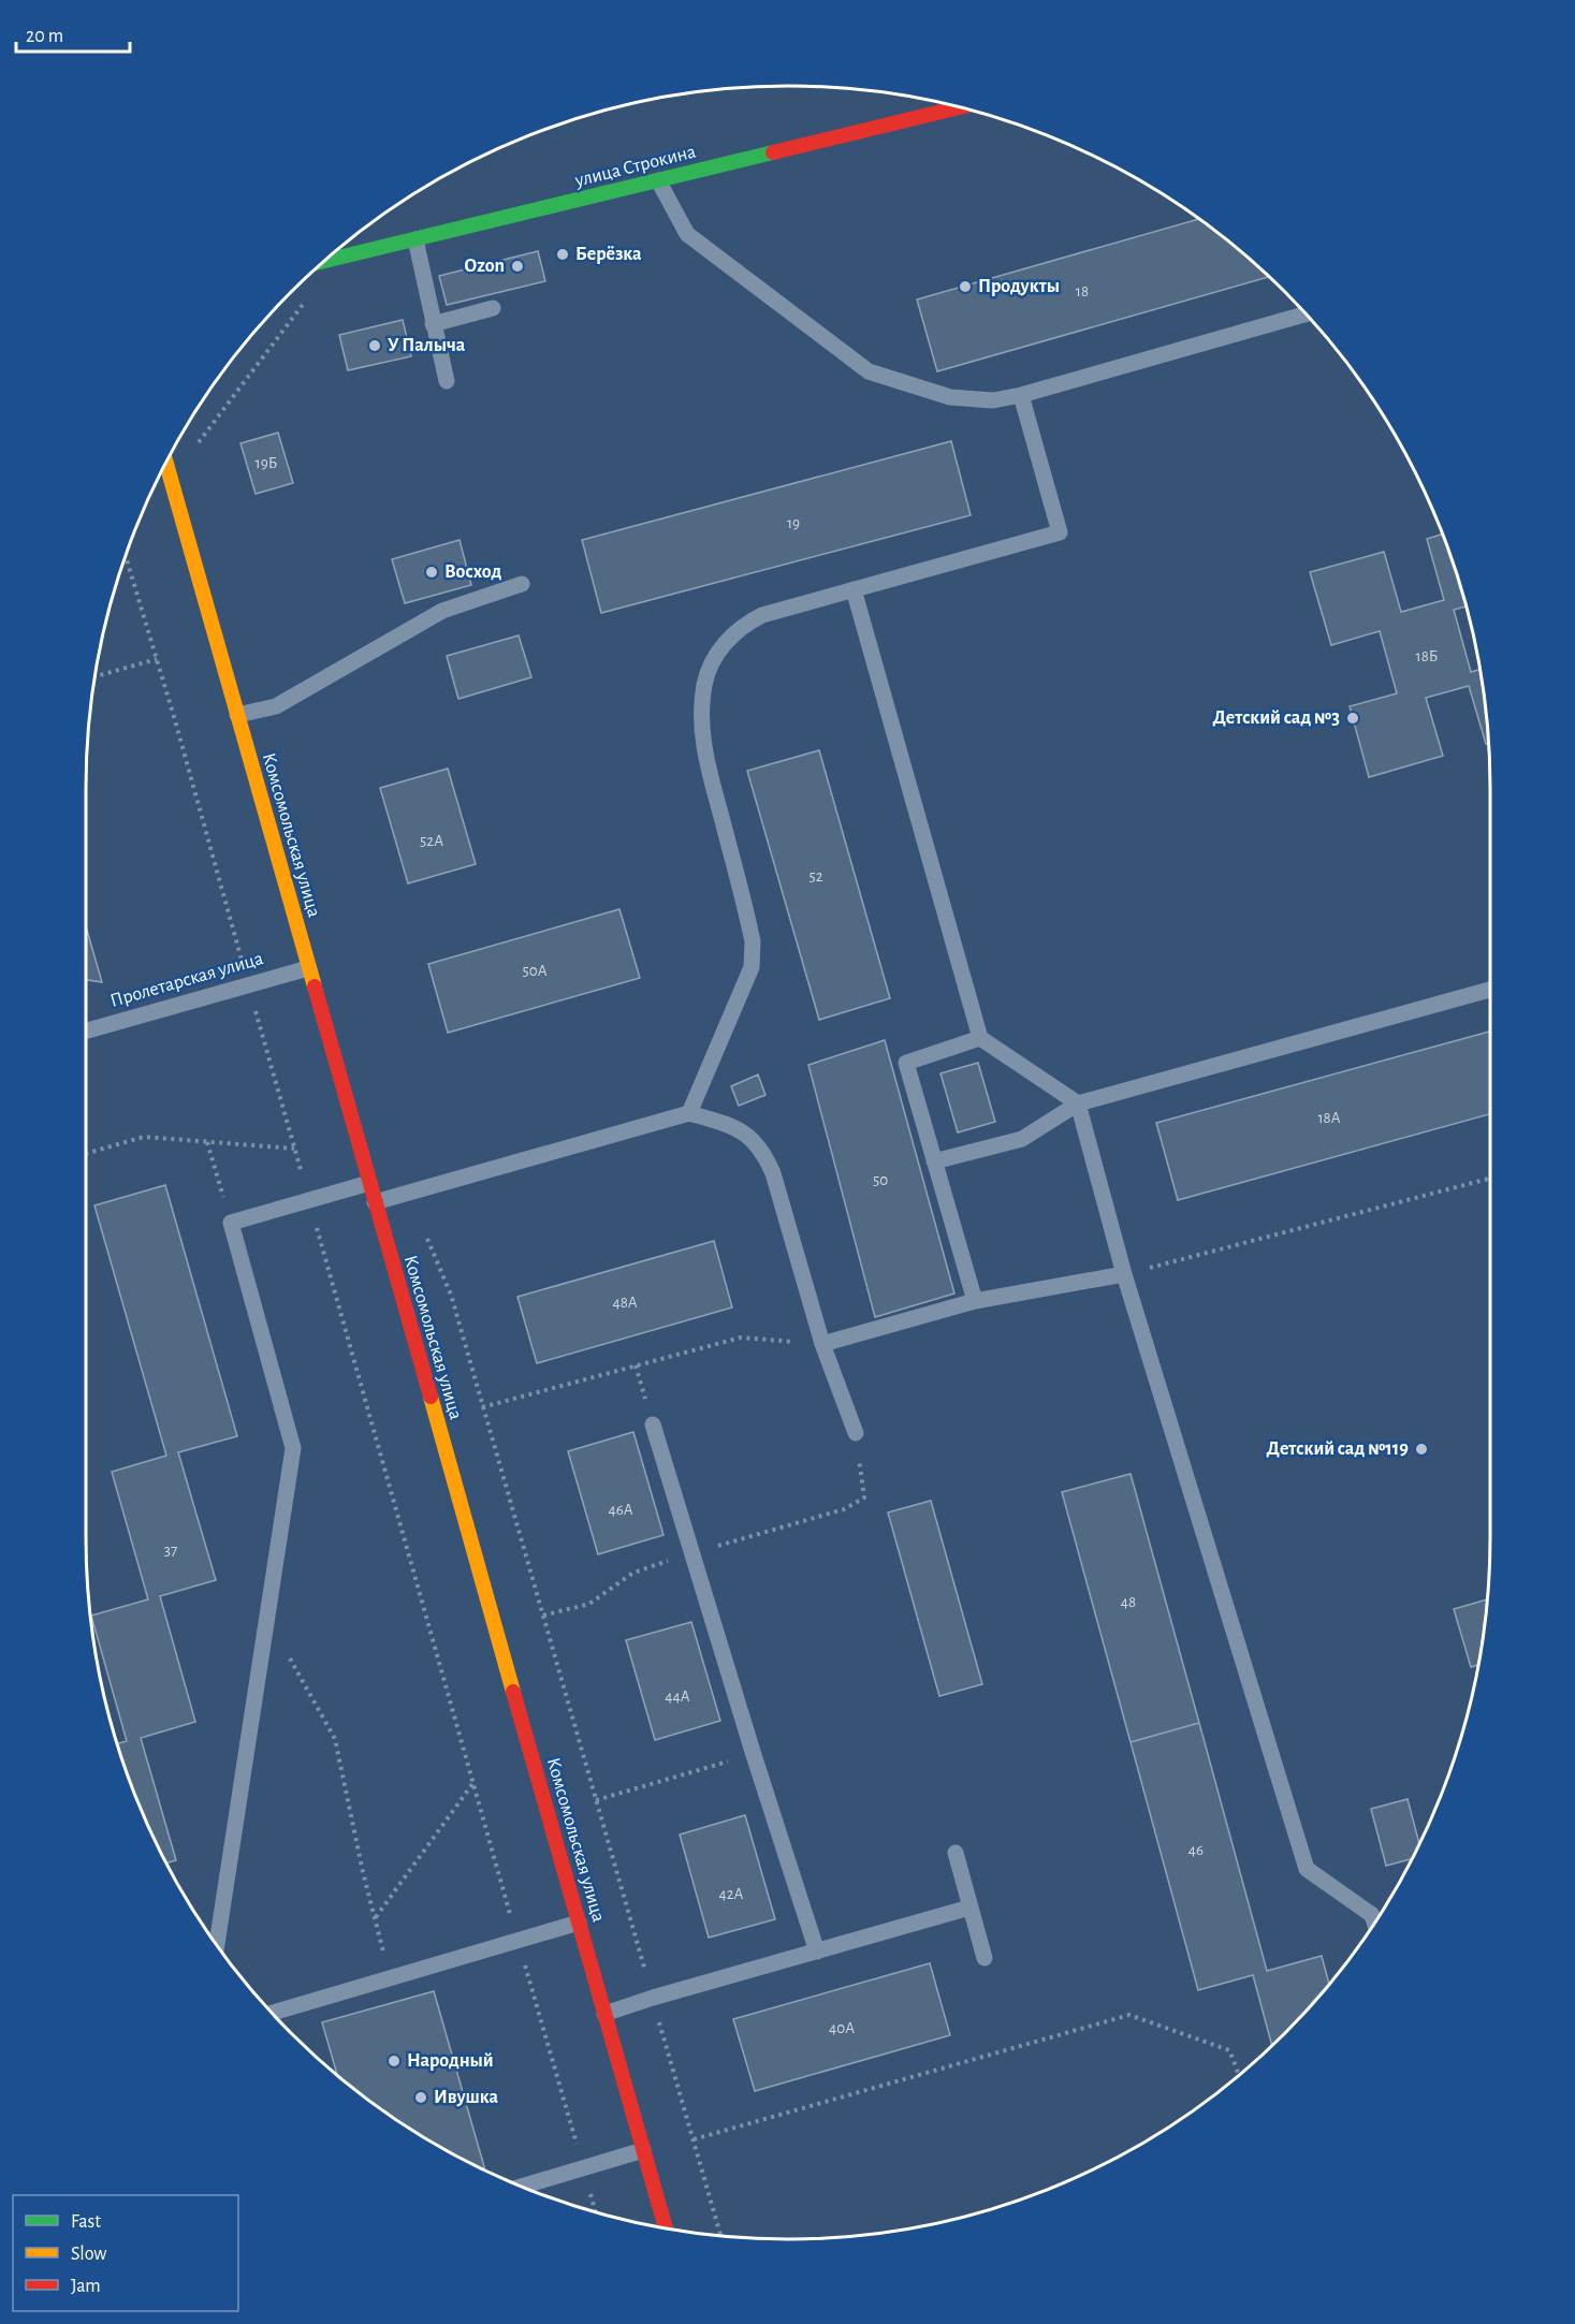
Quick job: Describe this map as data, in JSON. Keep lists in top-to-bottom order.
{
  "streets": {
    "street": ["улица Строкина", "Комсомольская улица"],
    "lane": ["Пролетарская улица"]
  },
  "crossings": [
    ["Комсомольская улица", "Пролетарская улица"]
  ],
  "places": [
    "Берёзка",
    "Ozon",
    "Продукты",
    "У Палыча",
    "Восход",
    "Детский сад №3",
    "Детский сад №119",
    "Народный",
    "Ивушка"
  ],
  "house_numbers": [
    "18",
    "19Б",
    "19",
    "18Б",
    "52А",
    "52",
    "50А",
    "18А",
    "50",
    "48А",
    "46А",
    "37",
    "48",
    "44А",
    "46",
    "42А",
    "40А"
  ],
  "legend": ["Fast", "Slow", "Jam"],
  "scale_bar": "20 m"
}
